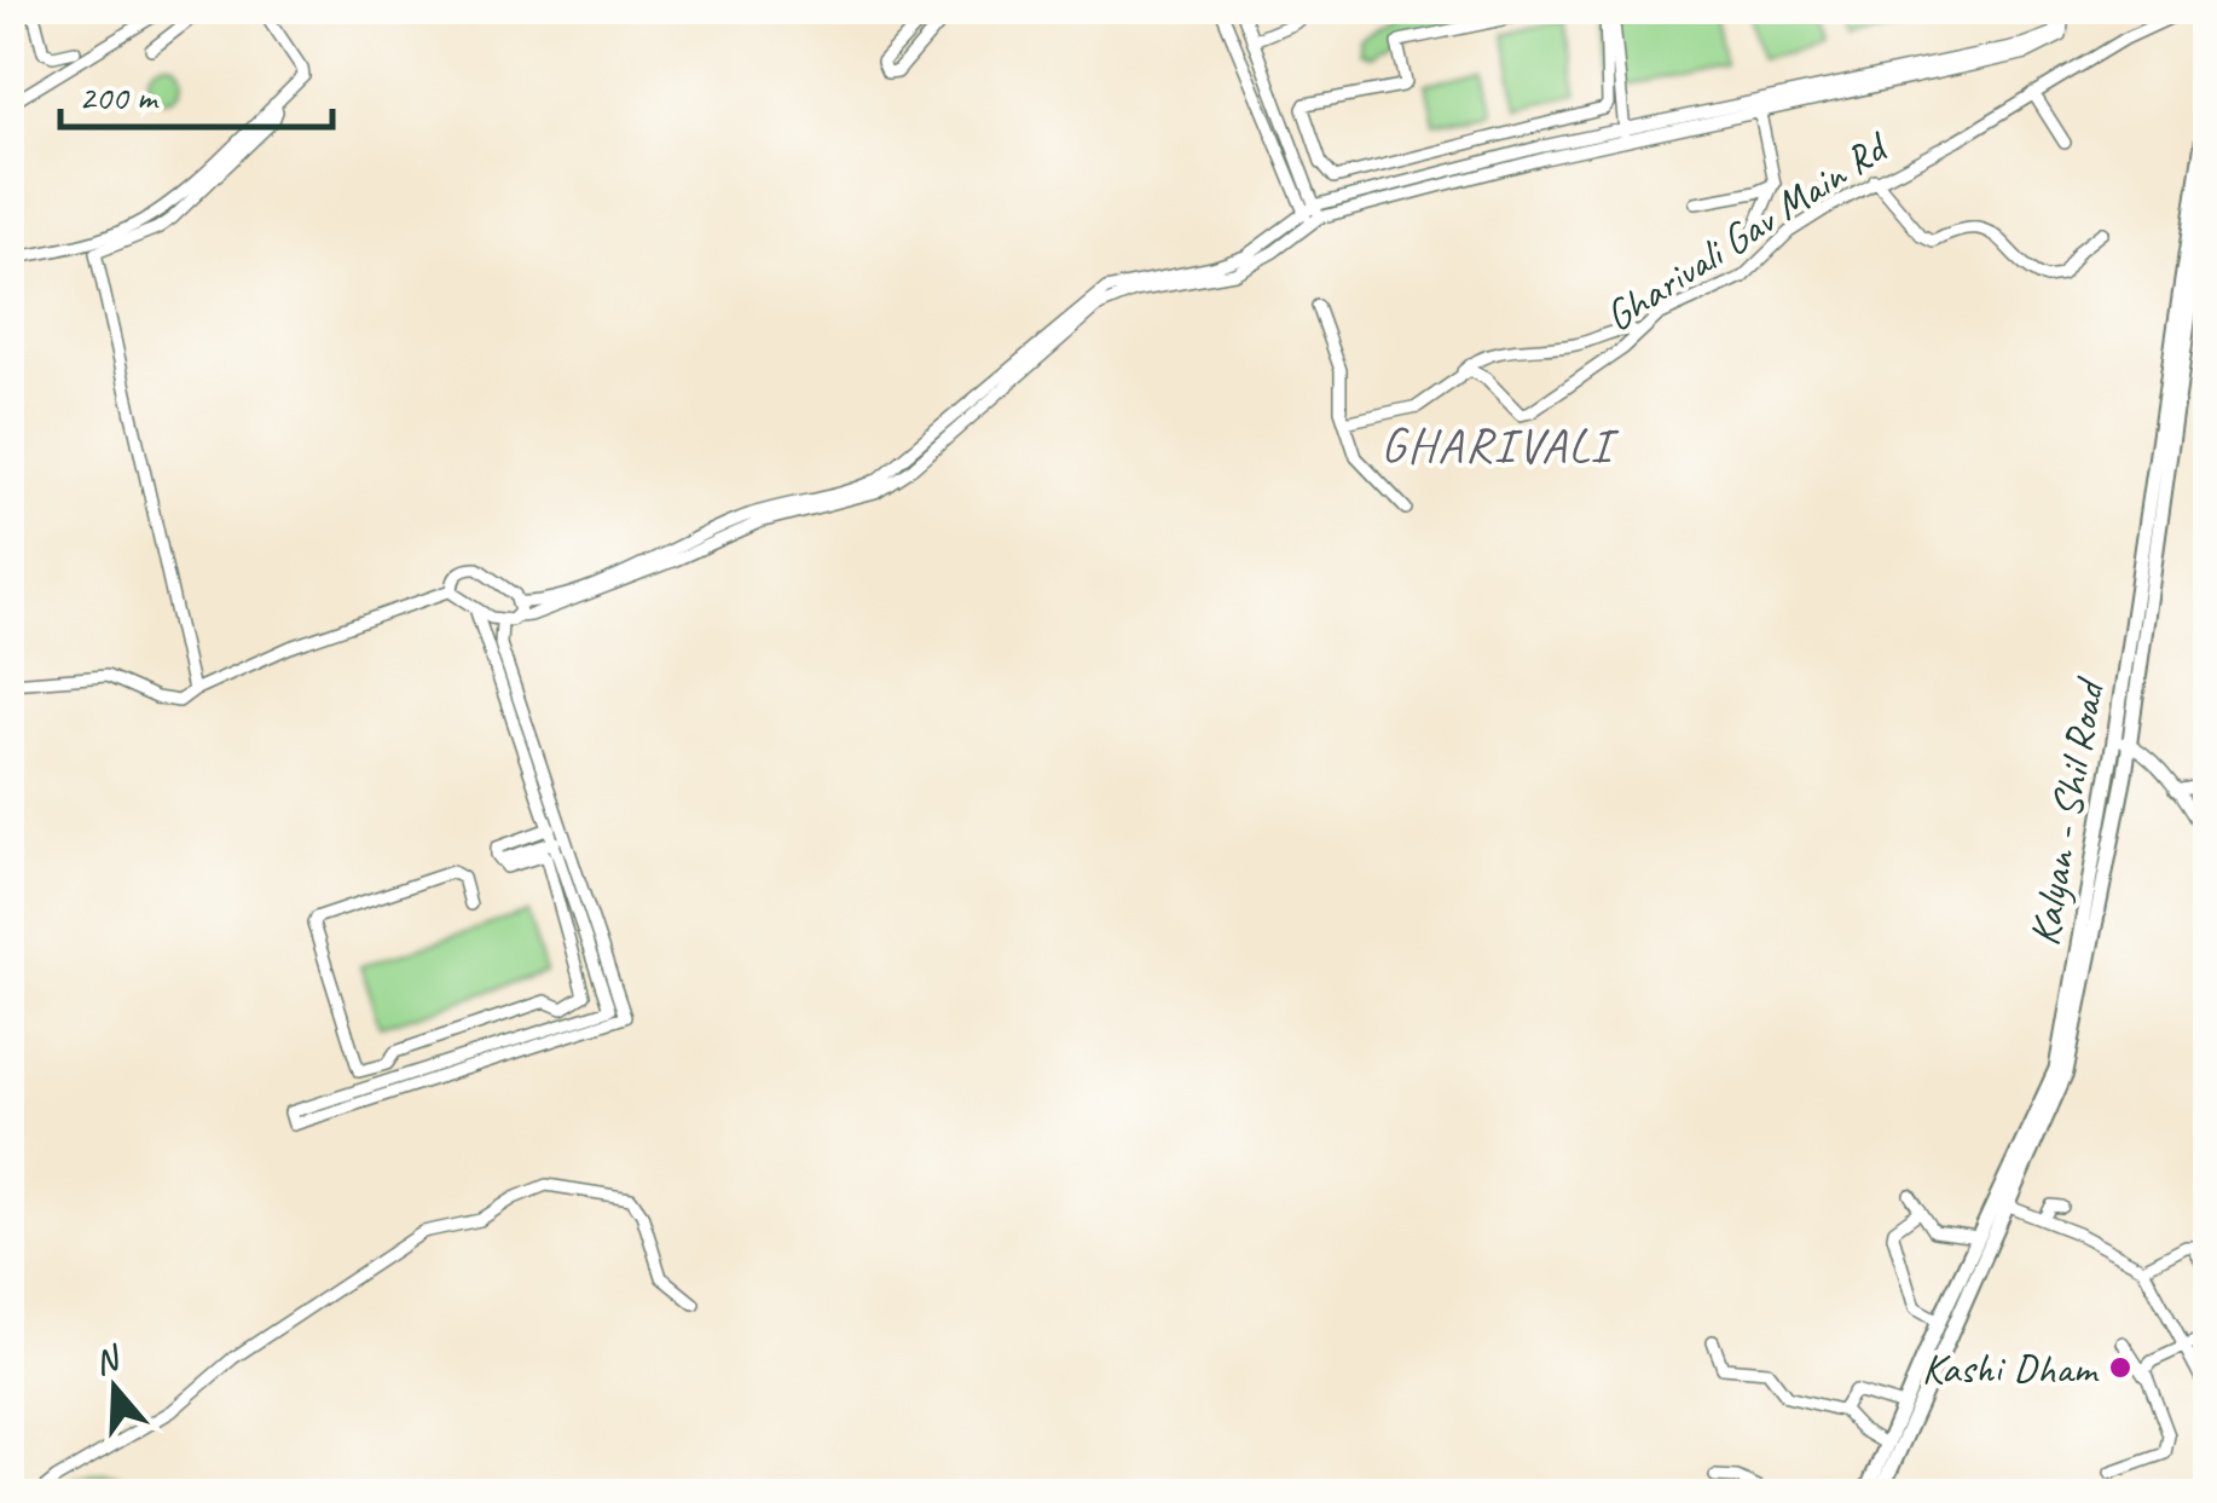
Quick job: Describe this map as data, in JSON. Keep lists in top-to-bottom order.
{
  "streets": {
    "main road": ["Kalyan - Shil Road"],
    "street": ["Gharivali Gav Main Rd"]
  },
  "districts": ["GHARIVALI"],
  "places": ["Kashi Dham"],
  "scale_bar": "200 m",
  "north": "top"
}
